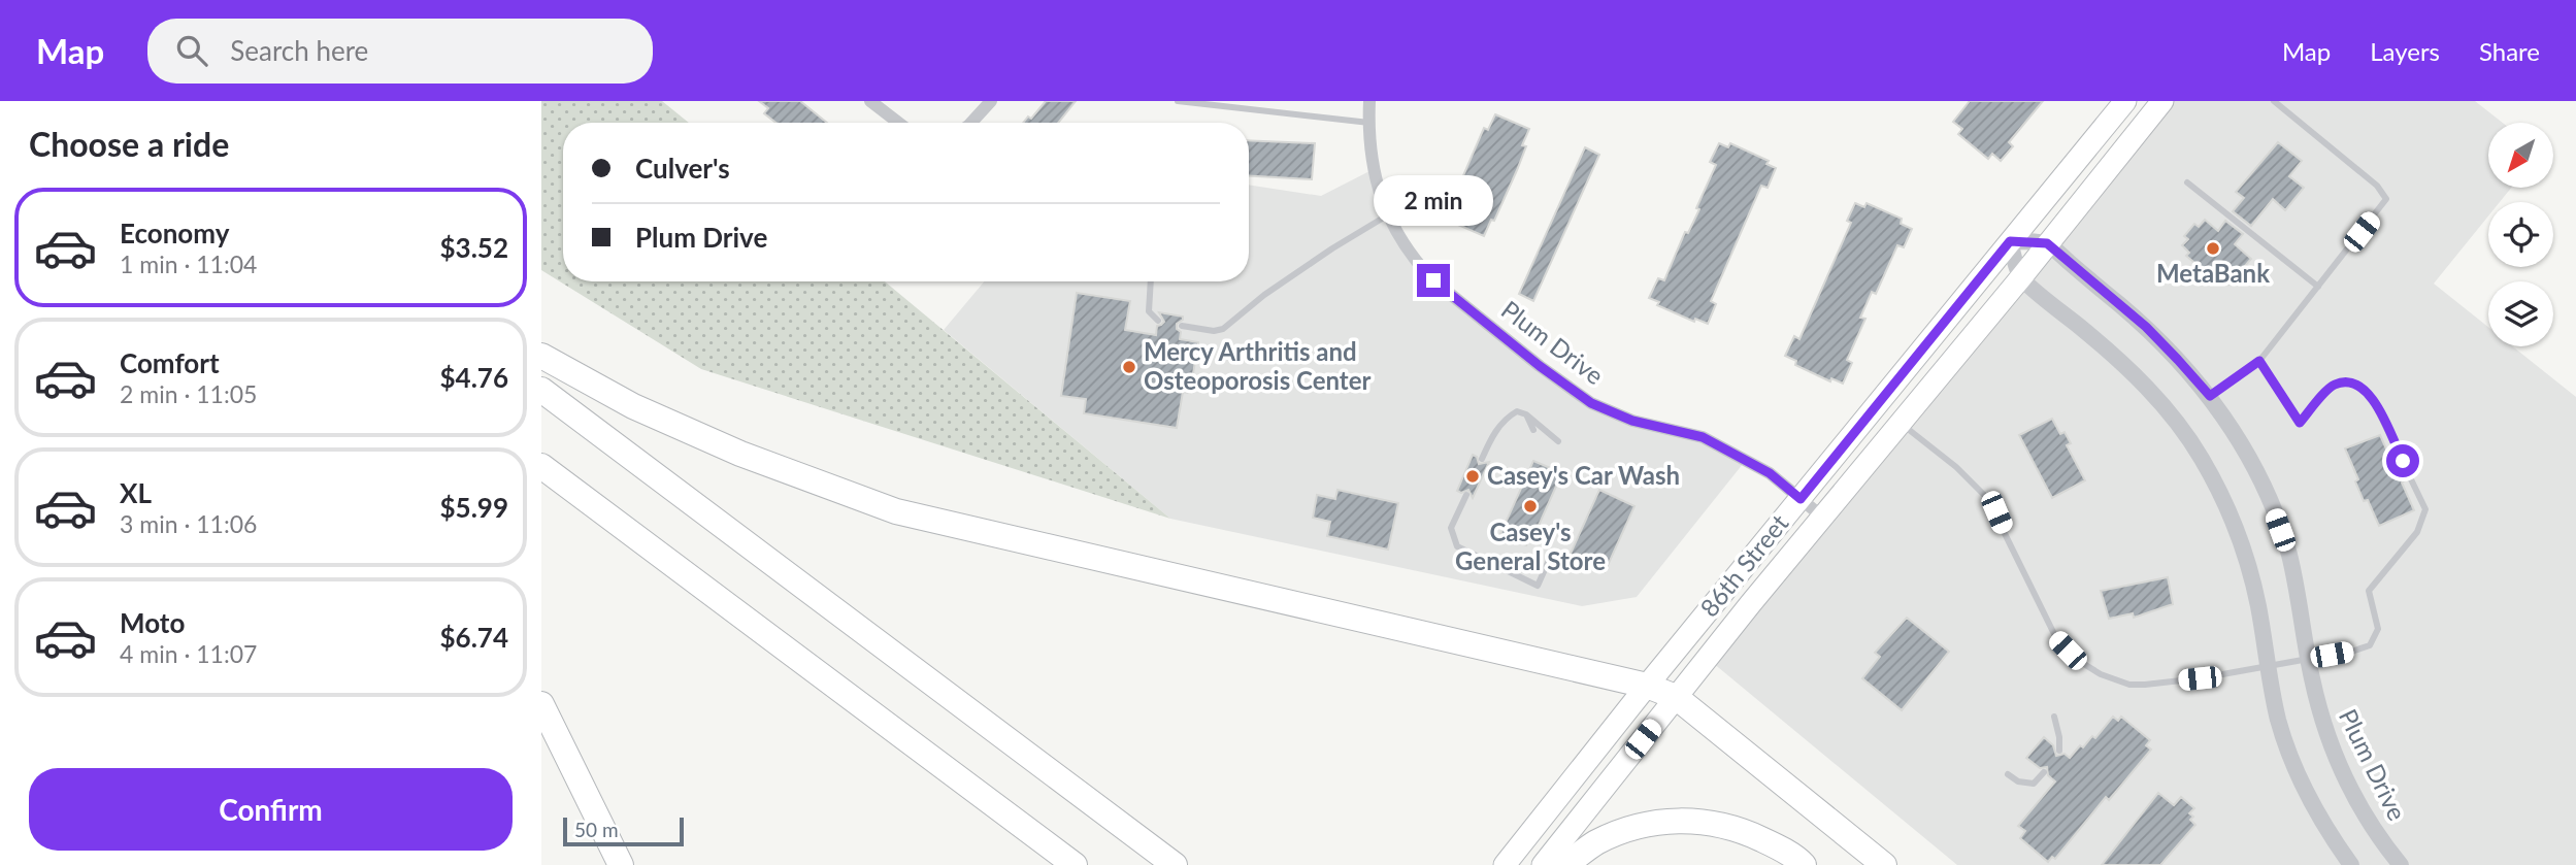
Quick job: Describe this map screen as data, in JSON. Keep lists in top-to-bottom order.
{
  "streets": {
    "main road": ["86th Street"],
    "street": ["Plum Drive"]
  },
  "crossings": [
    ["Plum Drive", "86th Street"]
  ],
  "places": [
    "MetaBank",
    "Mercy Arthritis and Osteoporosis Center",
    "Casey's Car Wash",
    "Casey's General Store"
  ],
  "scale_bar": "50 m",
  "north": "bottom left",
  "page": {
    "header": "Map",
    "search": "Search here",
    "nav": ["Map", "Layers", "Share"],
    "heading": "Choose a ride",
    "banner": ["Culver's", "Plum Drive"],
    "bubble": "2 min",
    "list": [
      {
        "name": "Economy",
        "note": "1 min · 11:04",
        "value": "$3.52"
      },
      {
        "name": "Comfort",
        "note": "2 min · 11:05",
        "value": "$4.76"
      },
      {
        "name": "XL",
        "note": "3 min · 11:06",
        "value": "$5.99"
      },
      {
        "name": "Moto",
        "note": "4 min · 11:07",
        "value": "$6.74"
      }
    ],
    "buttons": "Confirm",
    "scale": "50 m"
  }
}
